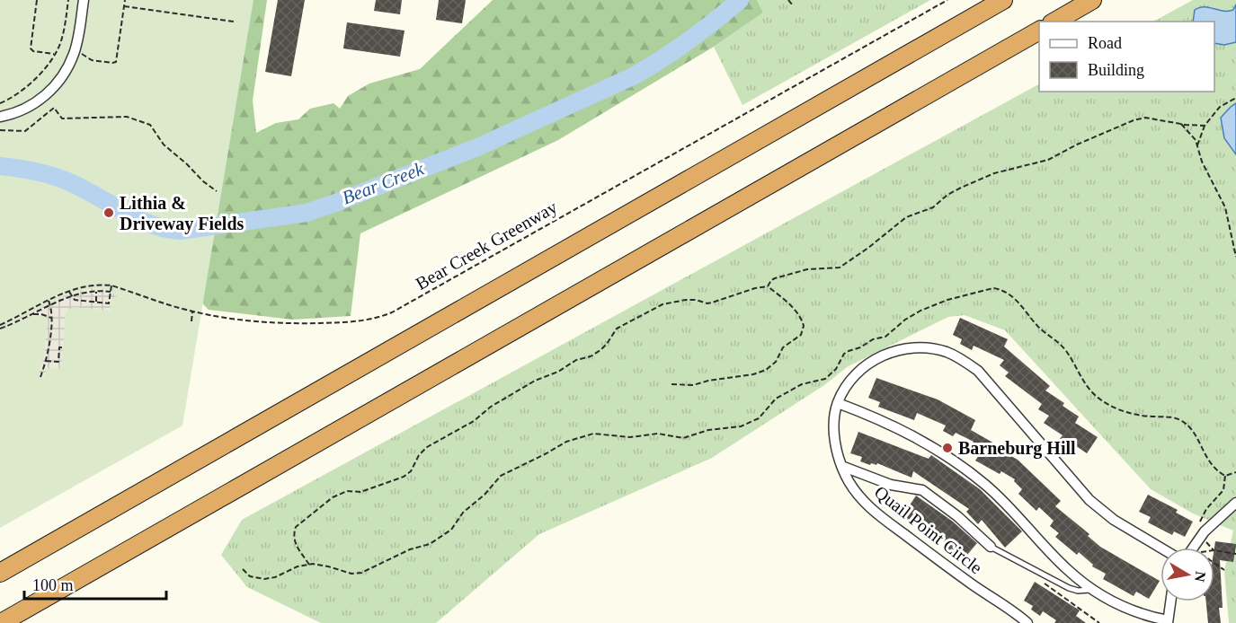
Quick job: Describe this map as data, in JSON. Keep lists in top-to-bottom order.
{
  "streets": {
    "street": ["Quail Point Circle"],
    "path": ["Bear Creek Greenway"]
  },
  "water": ["Bear Creek"],
  "places": ["Lithia & Driveway Fields", "Barneburg Hill"],
  "legend": ["Road", "Building"],
  "scale_bar": "100 m",
  "north": "right"
}
